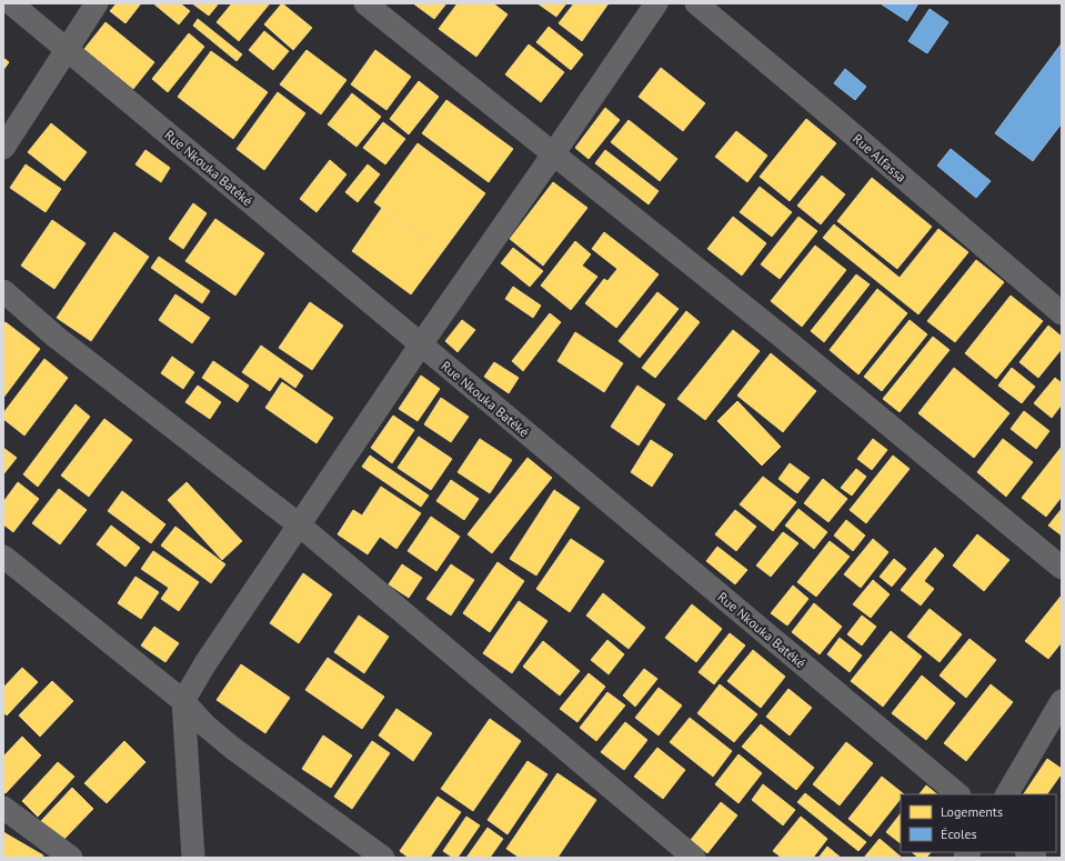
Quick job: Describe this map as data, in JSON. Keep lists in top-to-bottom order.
{
  "streets": {
    "street": ["Rue Alfassa", "Rue Nkouka Batéké"]
  },
  "legend": ["Logements", "Écoles"]
}
